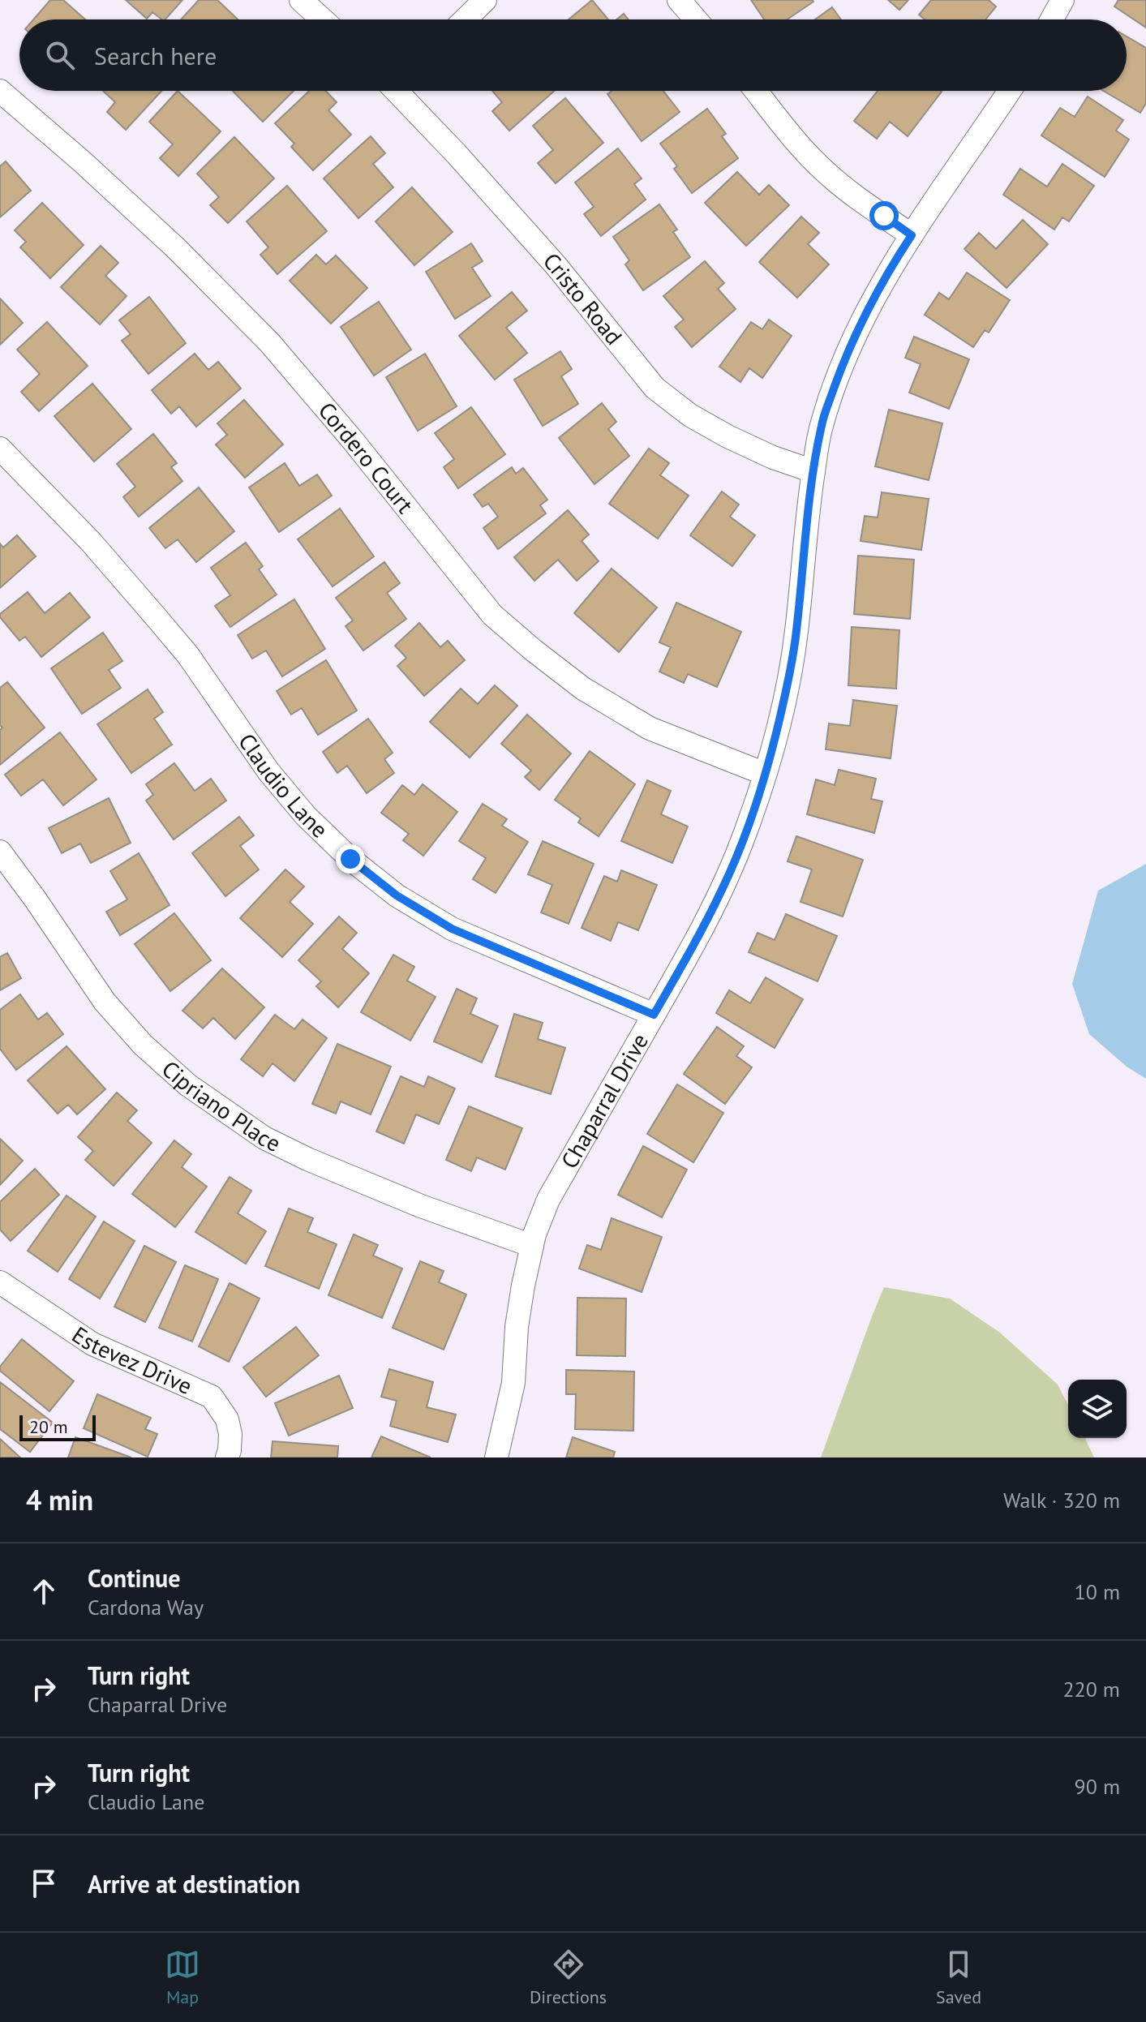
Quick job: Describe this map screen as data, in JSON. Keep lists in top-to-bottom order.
{
  "streets": {
    "street": [
      "Cristo Road",
      "Cordero Court",
      "Claudio Lane",
      "Chaparral Drive",
      "Cipriano Place",
      "Estevez Drive"
    ]
  },
  "crossings": [
    ["Cristo Road", "Chaparral Drive"],
    ["Cordero Court", "Chaparral Drive"],
    ["Claudio Lane", "Chaparral Drive"],
    ["Chaparral Drive", "Cipriano Place"]
  ],
  "scale_bar": "20 m",
  "page": {
    "search": "Search here",
    "scale": "20 m",
    "heading": ["4 min", "Walk · 320 m"],
    "list": [
      ["Continue", "Cardona Way", "10 m"],
      ["Turn right", "Chaparral Drive", "220 m"],
      ["Turn right", "Claudio Lane", "90 m"],
      "Arrive at destination"
    ],
    "nav": ["Map", "Directions", "Saved"]
  }
}
